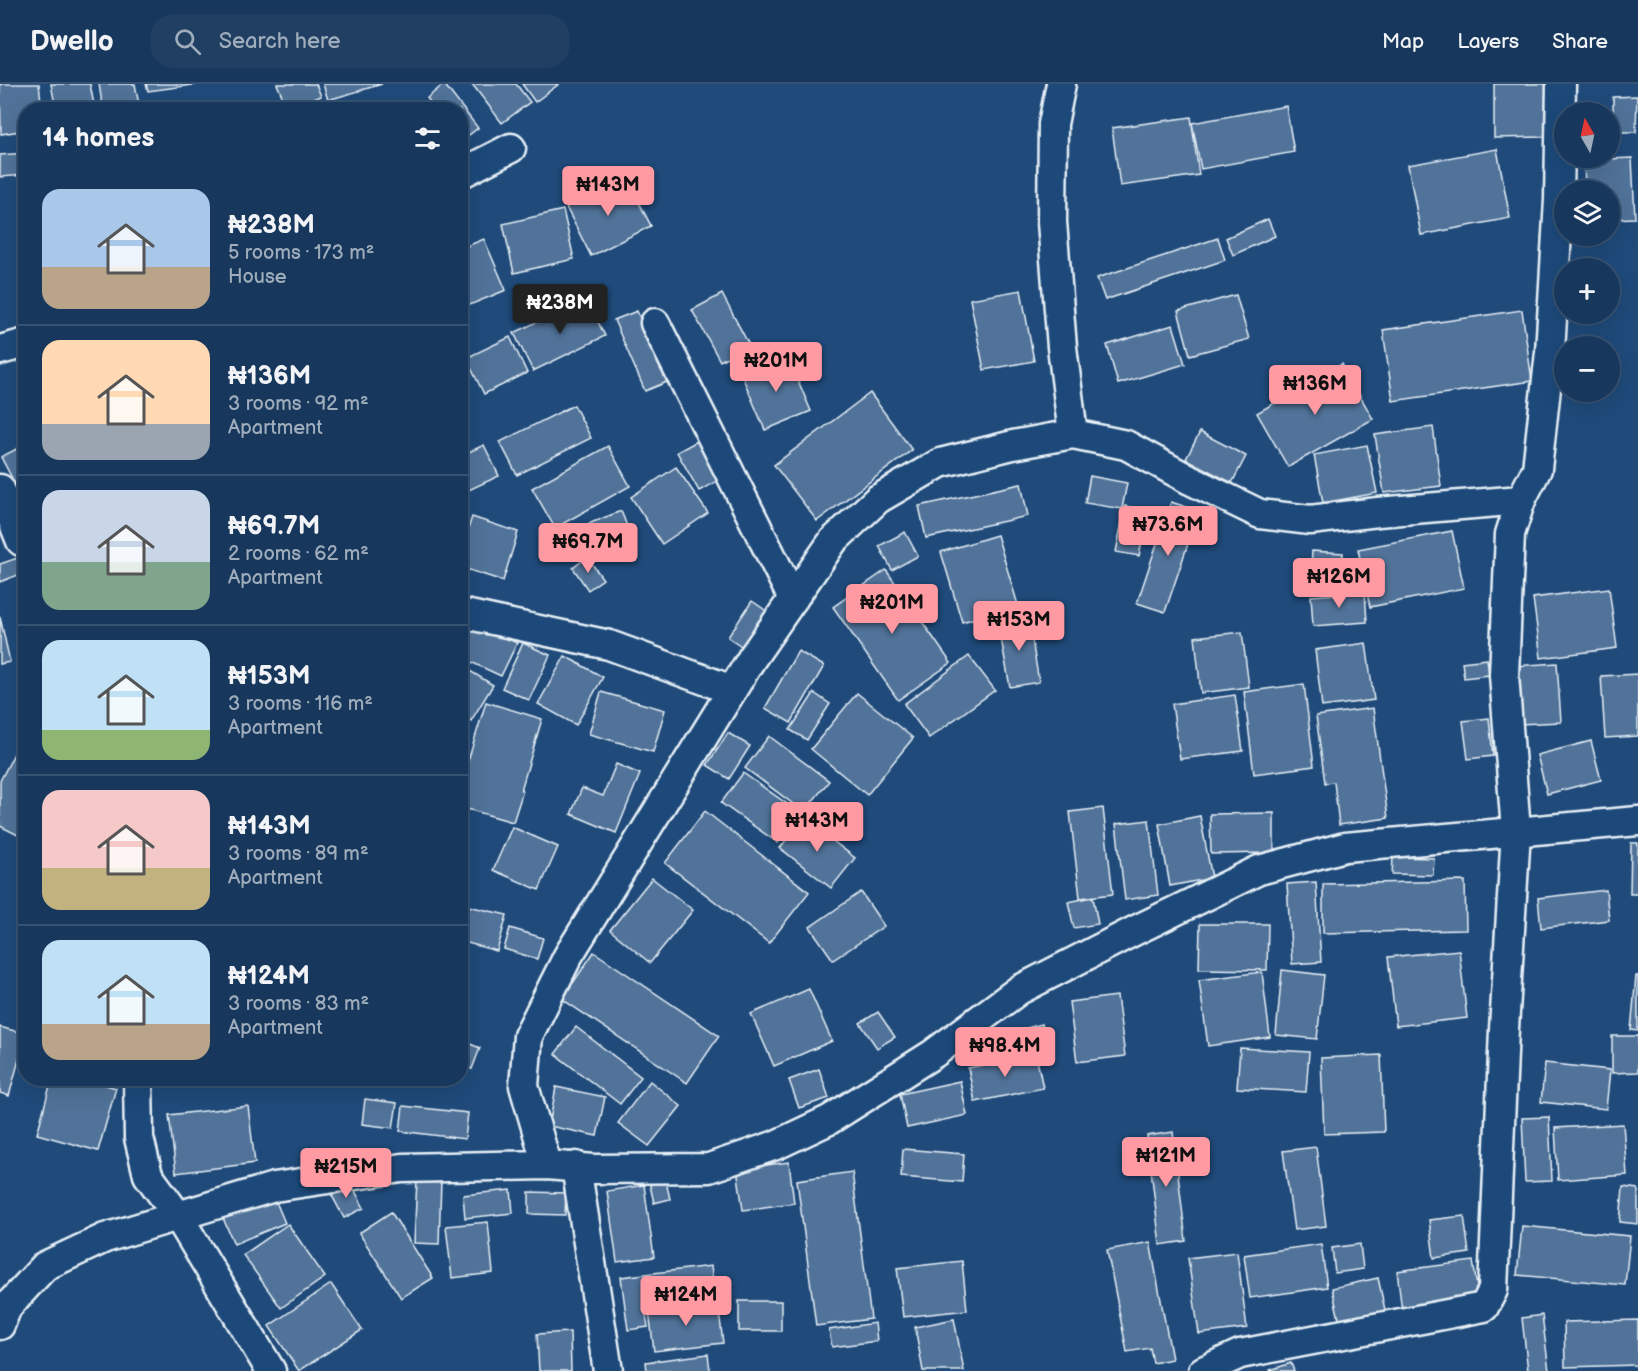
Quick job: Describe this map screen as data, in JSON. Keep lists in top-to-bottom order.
{
  "north": "top",
  "page": {
    "header": "Dwello",
    "search": "Search here",
    "nav": ["Map", "Layers", "Share"],
    "map_buttons": ["+", "−"],
    "heading": "14 homes",
    "price": [
      "₦143M",
      "₦238M",
      "₦201M",
      "₦136M",
      "₦73.6M",
      "₦69.7M",
      "₦126M",
      "₦201M",
      "₦153M",
      "₦143M",
      "₦98.4M",
      "₦121M",
      "₦215M",
      "₦124M"
    ],
    "list": [
      {
        "name": "₦238M",
        "note": "5 rooms · 173 m² · House"
      },
      {
        "name": "₦136M",
        "note": "3 rooms · 92 m² · Apartment"
      },
      {
        "name": "₦69.7M",
        "note": "2 rooms · 62 m² · Apartment"
      },
      {
        "name": "₦153M",
        "note": "3 rooms · 116 m² · Apartment"
      },
      {
        "name": "₦143M",
        "note": "3 rooms · 89 m² · Apartment"
      },
      {
        "name": "₦124M",
        "note": "3 rooms · 83 m² · Apartment"
      }
    ]
  }
}
